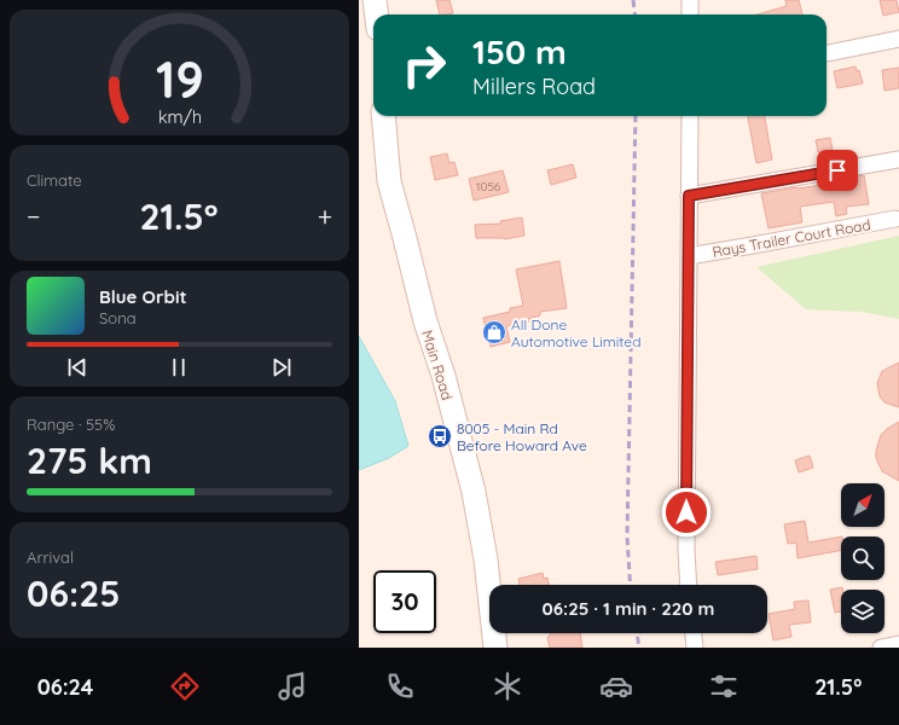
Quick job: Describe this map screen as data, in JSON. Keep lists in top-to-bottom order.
{
  "streets": {
    "main road": ["Main Road"],
    "street": ["Rays Trailer Court Road"]
  },
  "places": {
    "shop": ["All Done Automotive Limited"],
    "bus stop": ["8005 - Main Rd Before Howard Ave"]
  },
  "house_numbers": ["1056"],
  "north": "top right",
  "page": {
    "turn": ["150 m", "Millers Road"],
    "tile": [
      "Climate",
      ["Range · 55%", "275 km"],
      ["Arrival", "06:25"]
    ],
    "heat": ["−", "21.5°", "+"],
    "song": ["Blue Orbit", "Sona"],
    "limit": "30",
    "trip": "06:25 · 1 min · 220 m",
    "tabs": ["06:24", "21.5°"],
    "gauge": ["19", "km/h"]
  }
}
